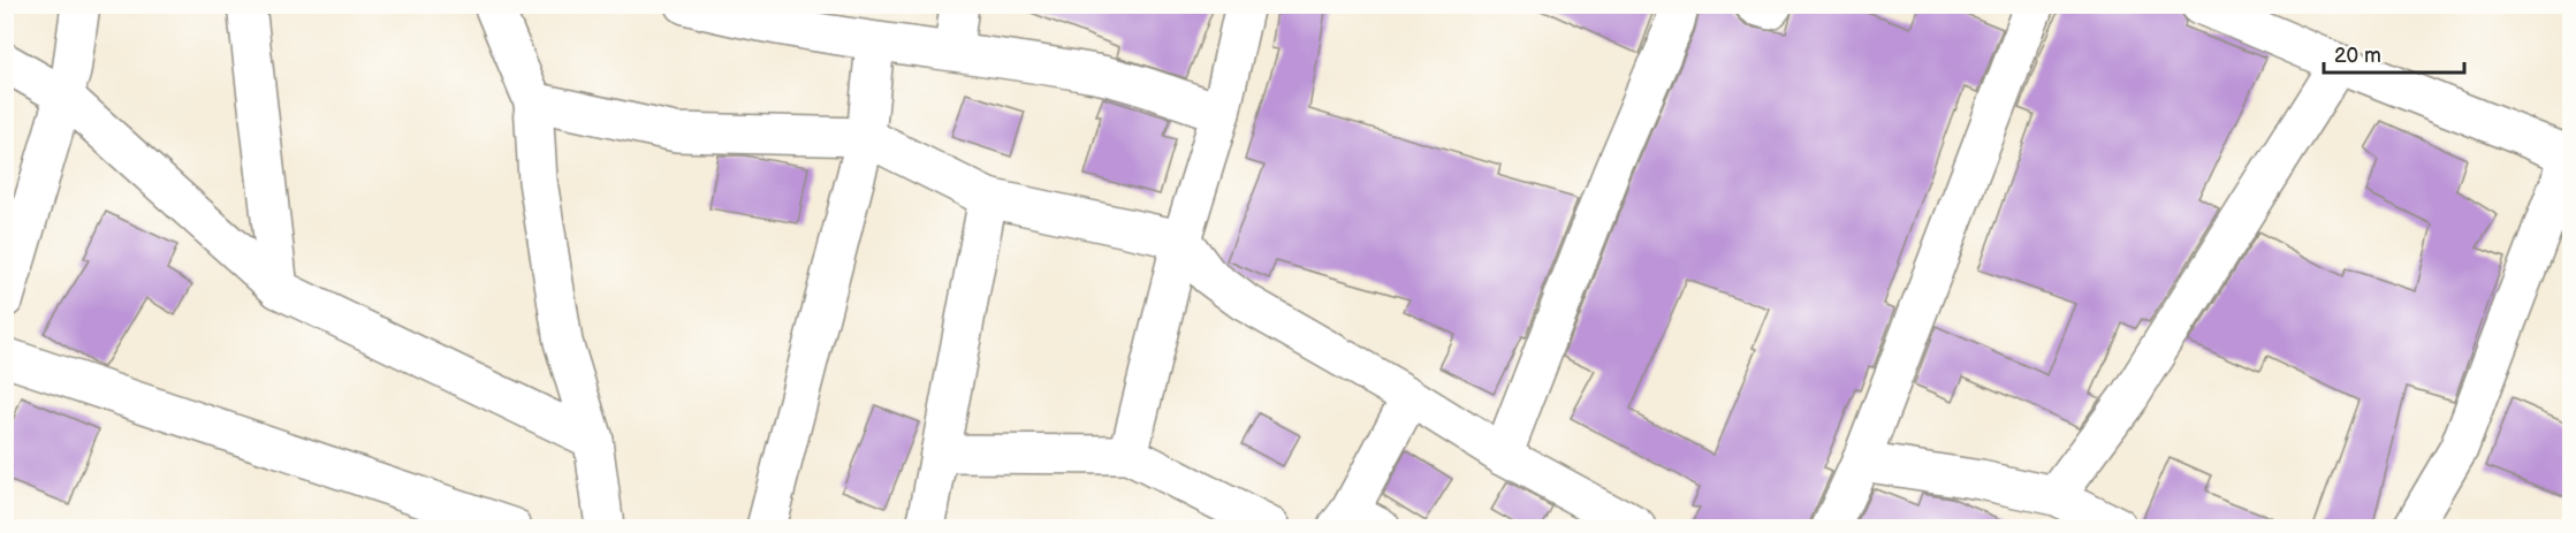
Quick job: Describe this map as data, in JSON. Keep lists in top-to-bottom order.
{
  "scale_bar": "20 m"
}
